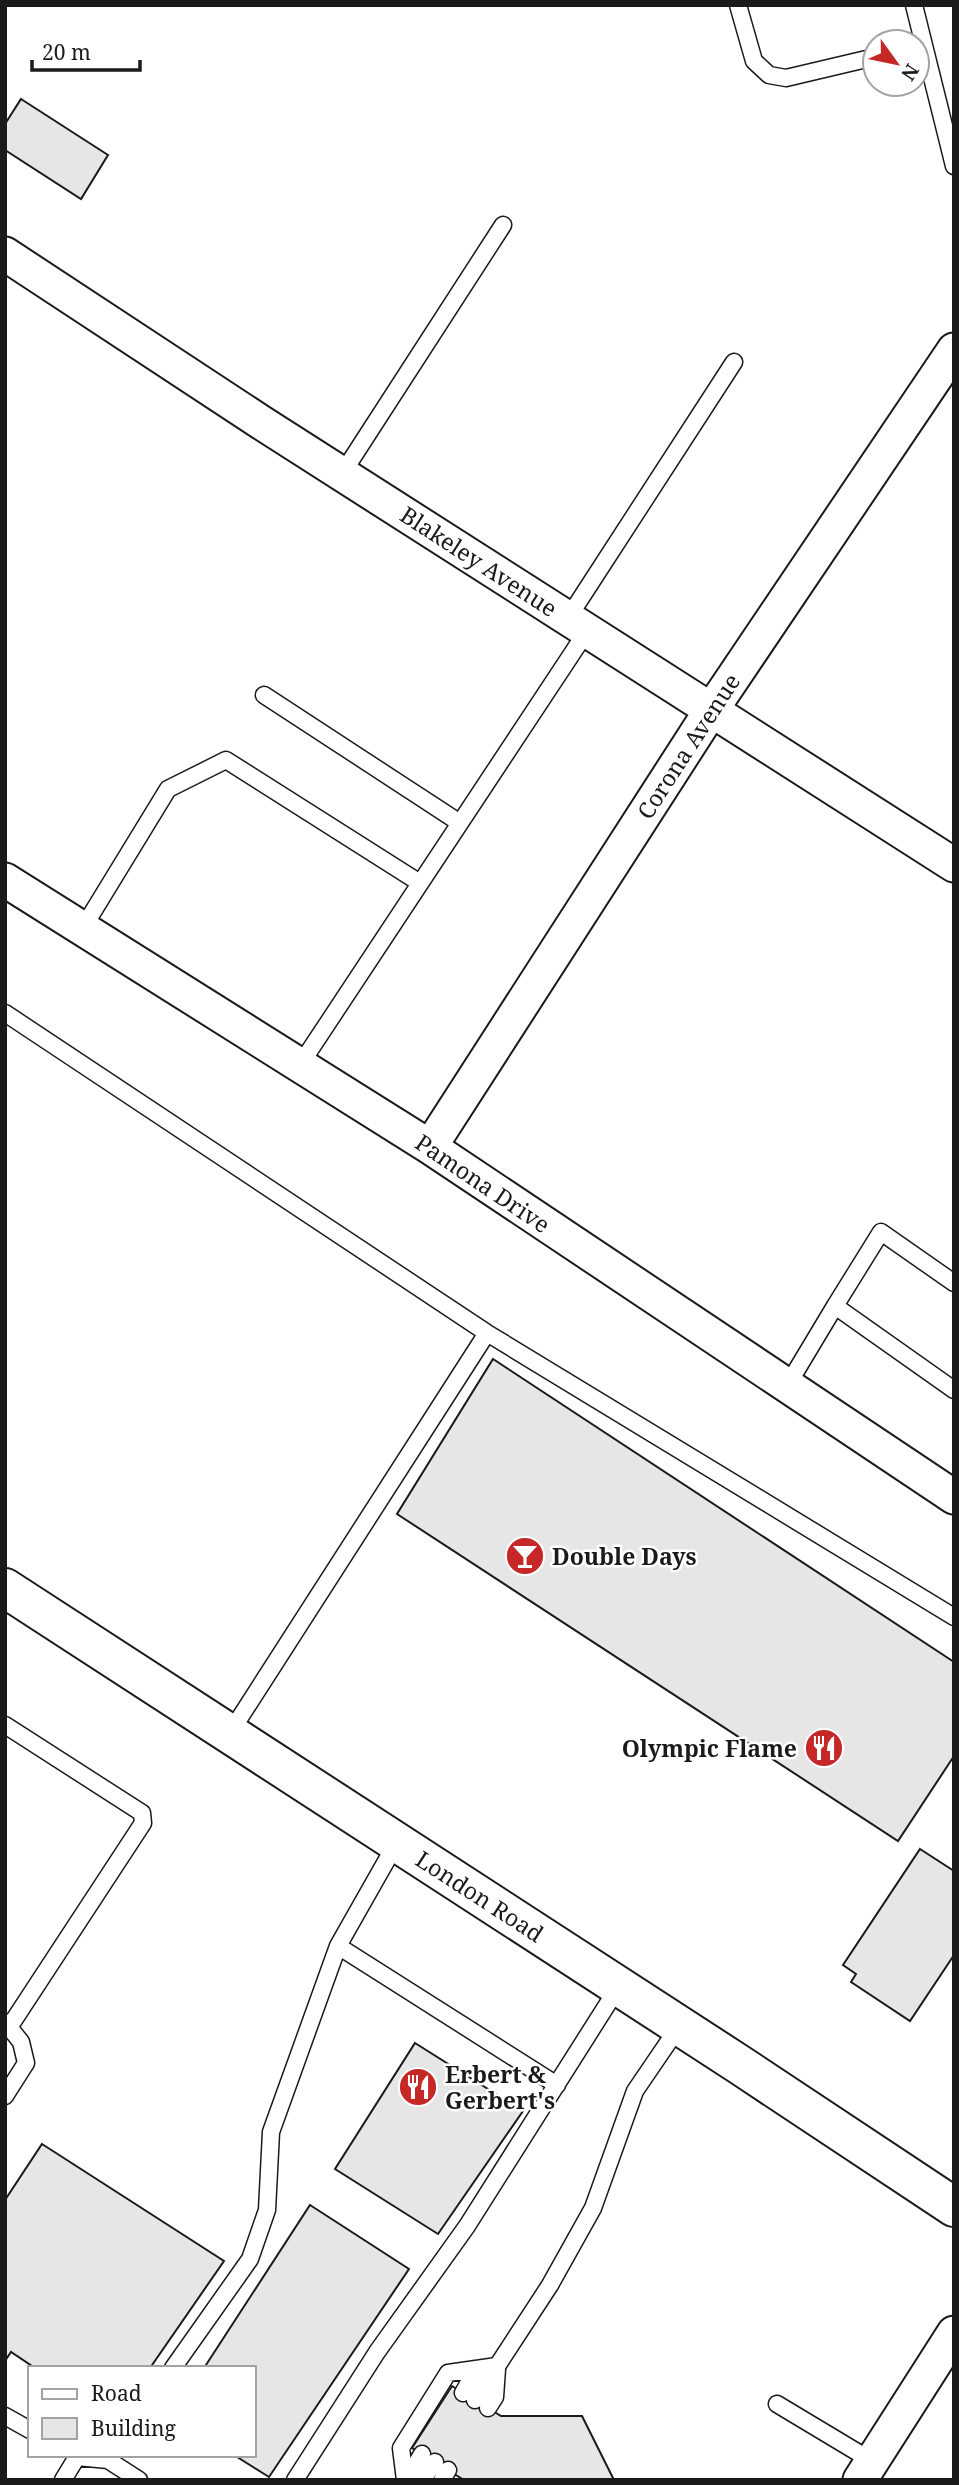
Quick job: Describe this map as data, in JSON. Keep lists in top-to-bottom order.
{
  "streets": {
    "street": [
      "Blakeley Avenue",
      "Corona Avenue",
      "Pamona Drive",
      "London Road"
    ]
  },
  "crossings": [
    ["Blakeley Avenue", "Corona Avenue"],
    ["Corona Avenue", "Pamona Drive"]
  ],
  "places": {
    "bar": ["Double Days"],
    "restaurant": ["Olympic Flame", "Erbert & Gerbert's"]
  },
  "legend": ["Road", "Building"],
  "scale_bar": "20 m",
  "north": "bottom right"
}
